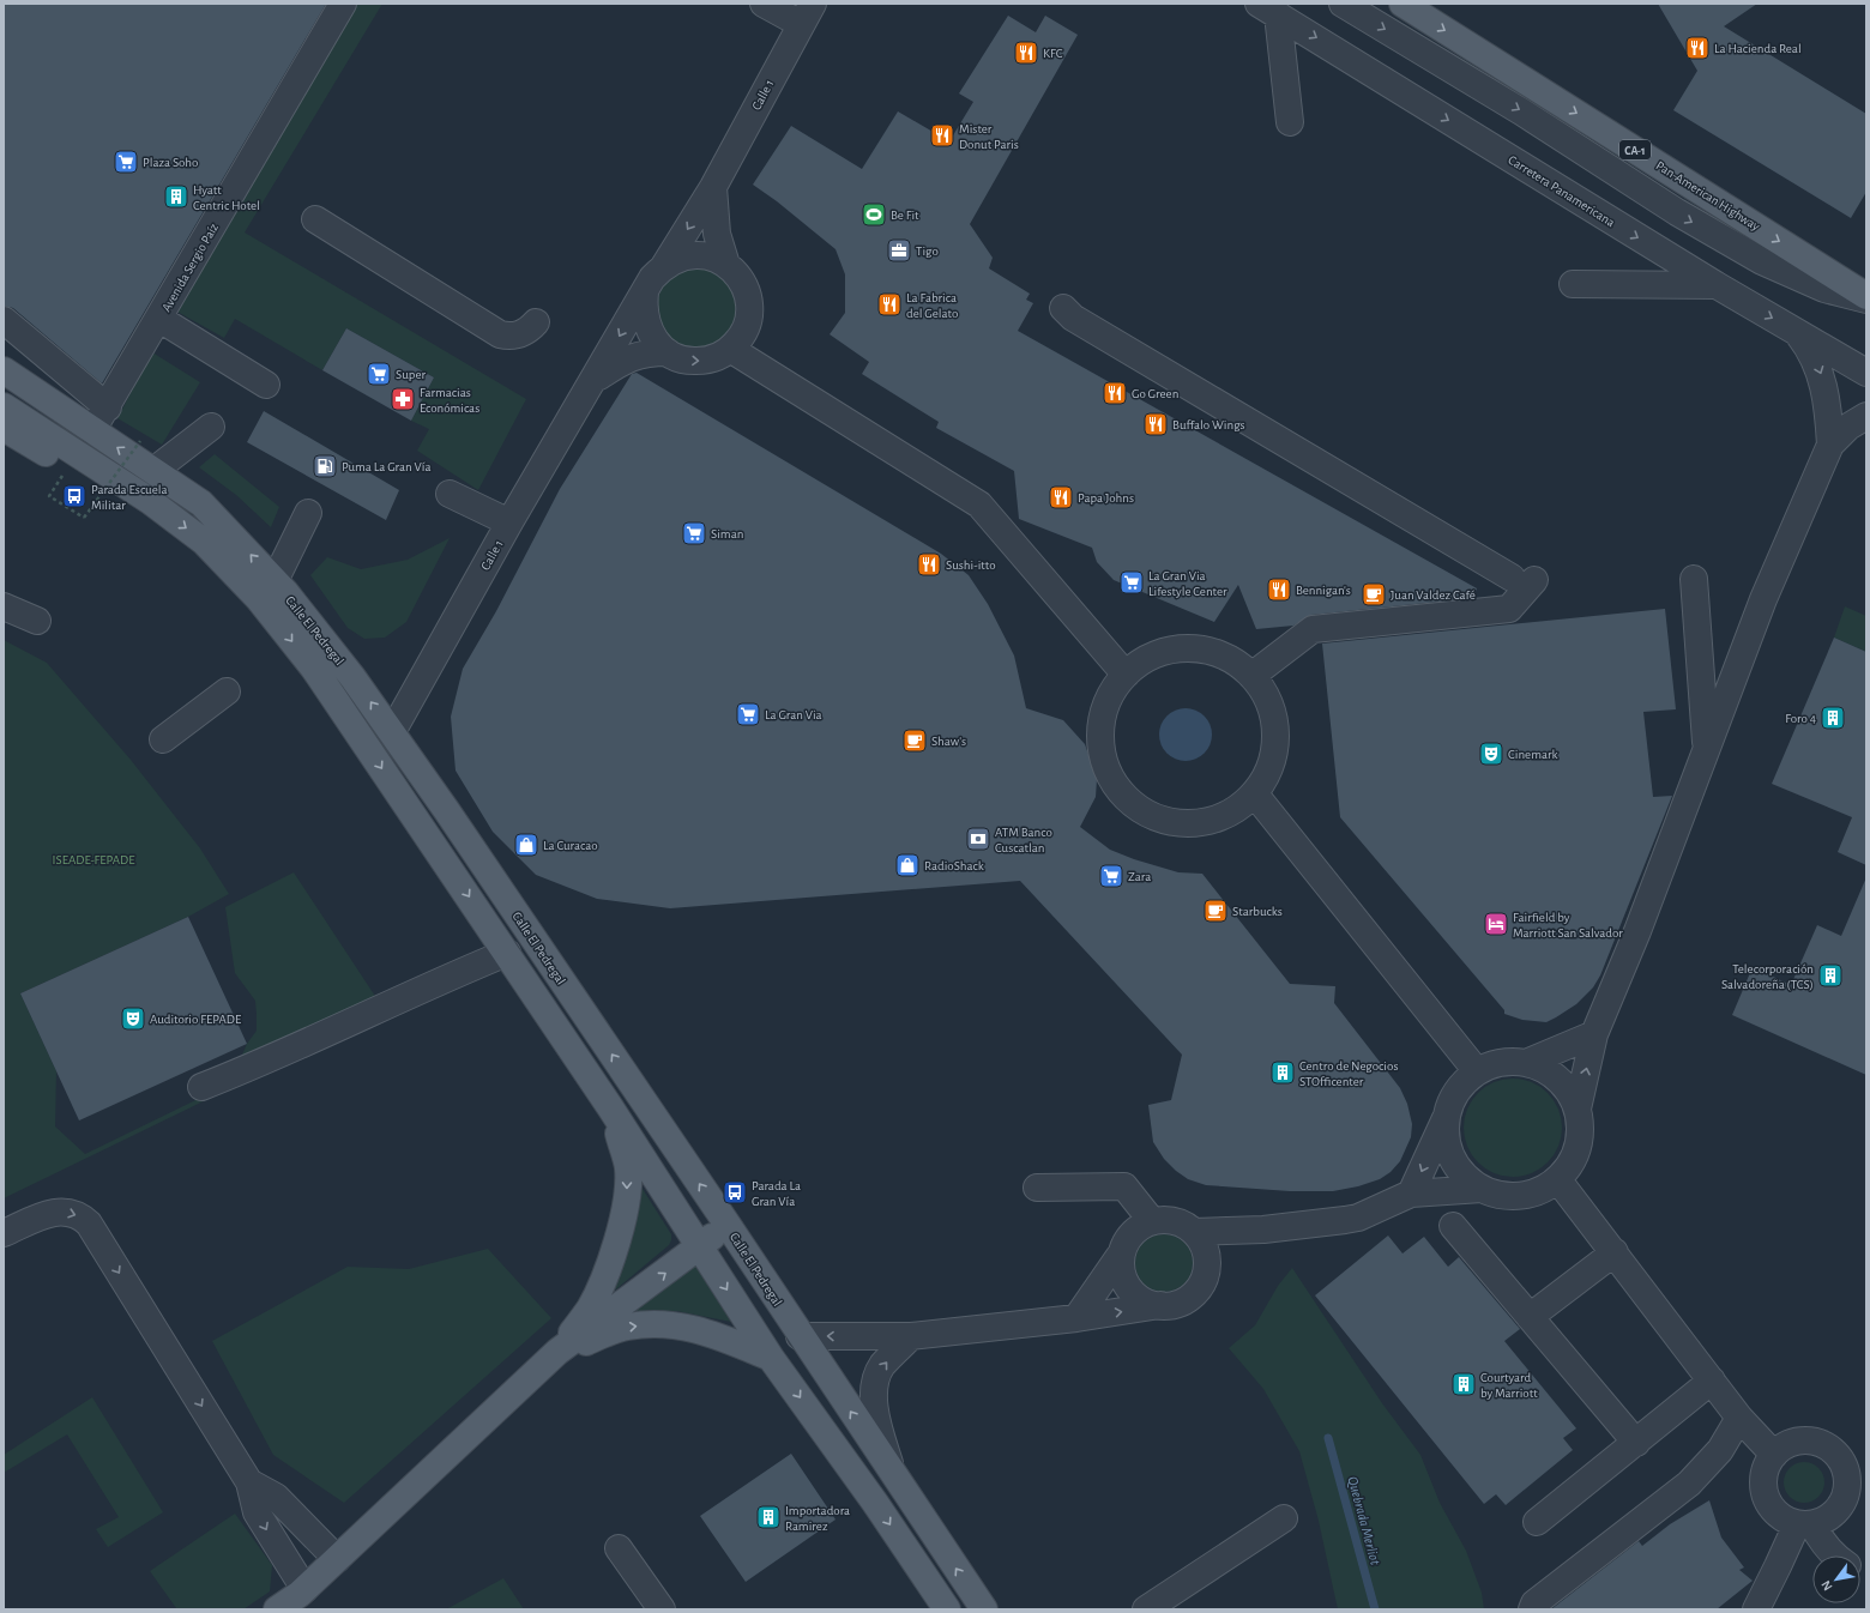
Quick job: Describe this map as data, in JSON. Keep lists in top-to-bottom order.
{
  "streets": {
    "main road": ["CA-1", "Pan-American Highway", "Calle El Pedregal"],
    "street": ["Calle 1", "Carretera Panamericana", "Avenida Sergio Paíz"]
  },
  "crossings": [
    ["Calle 1", "Calle El Pedregal"],
    ["Avenida Sergio Paíz", "Calle El Pedregal"]
  ],
  "one_way": ["Pan-American Highway"],
  "water": ["Quebrada Merliot"],
  "parks": ["ISEADE-FEPADE"],
  "places": {
    "restaurant": [
      "La Hacienda Real",
      "KFC",
      "Mister Donut Paris",
      "La Fabrica del Gelato",
      "Go Green",
      "Buffalo Wings",
      "Papa Johns",
      "Sushi-itto",
      "Bennigan's"
    ],
    "supermarket": [
      "Plaza Soho",
      "Super",
      "Siman",
      "La Gran Via Lifestyle Center",
      "La Gran Via",
      "Zara"
    ],
    "building": [
      "Hyatt Centric Hotel",
      "Foro 4",
      "Telecorporación Salvadoreña (TCS)",
      "Centro de Negocios STOfficenter",
      "Courtyard by Marriott",
      "Importadora Ramirez"
    ],
    "sports": ["Be Fit"],
    "office": ["Tigo"],
    "pharmacy": ["Farmacias Económicas"],
    "fuel station": ["Puma La Gran Vía"],
    "bus stop": ["Parada Escuela Militar", "Parada La Gran Vía"],
    "cafe": ["Juan Valdez Café", "Shaw's", "Starbucks"],
    "theatre": ["Cinemark", "Auditorio FEPADE"],
    "bank": ["ATM Banco Cuscatlan"],
    "shop": ["La Curacao", "RadioShack"],
    "hotel": ["Fairfield by Marriott San Salvador"]
  },
  "north": "bottom left"
}
